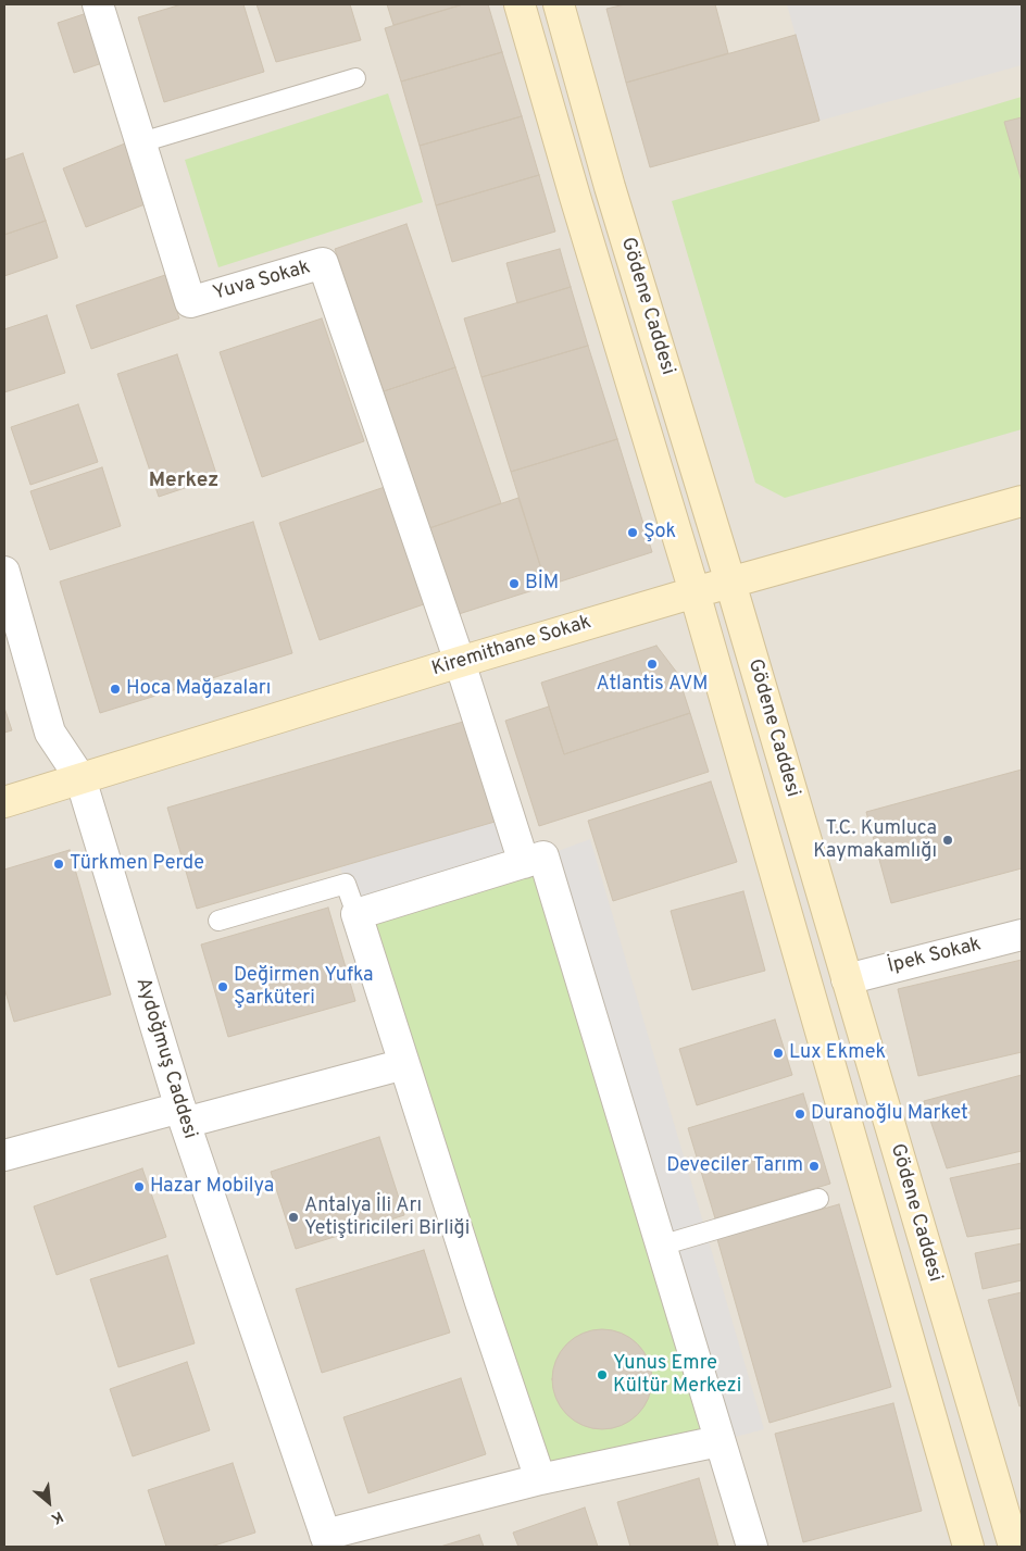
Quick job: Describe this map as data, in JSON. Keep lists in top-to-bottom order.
{
  "streets": {
    "main road": ["Gödene Caddesi", "Kiremithane Sokak"],
    "street": ["Yuva Sokak", "İpek Sokak", "Aydoğmuş Caddesi"]
  },
  "crossings": [
    ["Yuva Sokak", "Kiremithane Sokak"],
    ["Gödene Caddesi", "Kiremithane Sokak"],
    ["Gödene Caddesi", "İpek Sokak"],
    ["Kiremithane Sokak", "Aydoğmuş Caddesi"]
  ],
  "districts": ["Merkez"],
  "places": [
    "Şok",
    "BİM",
    "Atlantis AVM",
    "Hoca Mağazaları",
    "T.C. Kumluca Kaymakamlığı",
    "Türkmen Perde",
    "Değirmen Yufka Şarküteri",
    "Lux Ekmek",
    "Duranoğlu Market",
    "Deveciler Tarım",
    "Hazar Mobilya",
    "Antalya İli Arı Yetiştiricileri Birliği",
    "Yunus Emre Kültür Merkezi"
  ],
  "north": "bottom right"
}
